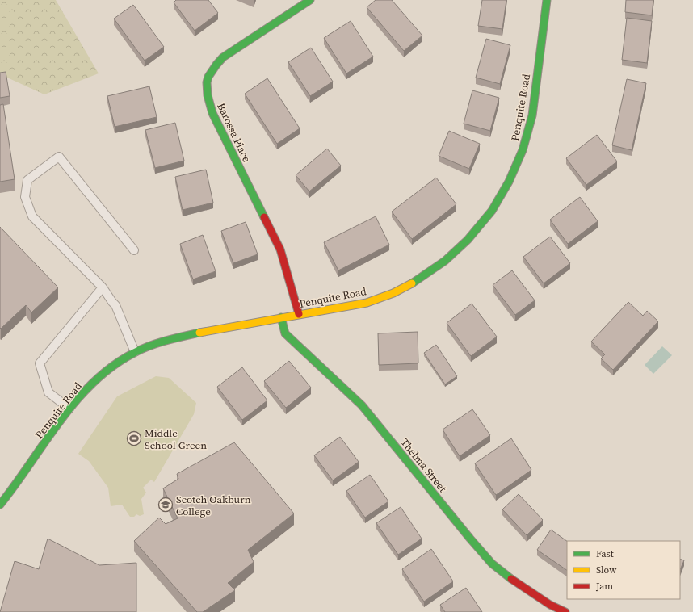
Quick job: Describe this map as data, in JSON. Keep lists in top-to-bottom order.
{
  "streets": {
    "street": ["Penquite Road", "Barossa Place", "Thelma Street"]
  },
  "crossings": [
    ["Penquite Road", "Barossa Place"],
    ["Penquite Road", "Thelma Street"]
  ],
  "places": {
    "sports": ["Middle School Green"],
    "school or university": ["Scotch Oakburn College"]
  },
  "legend": ["Fast", "Slow", "Jam"]
}
